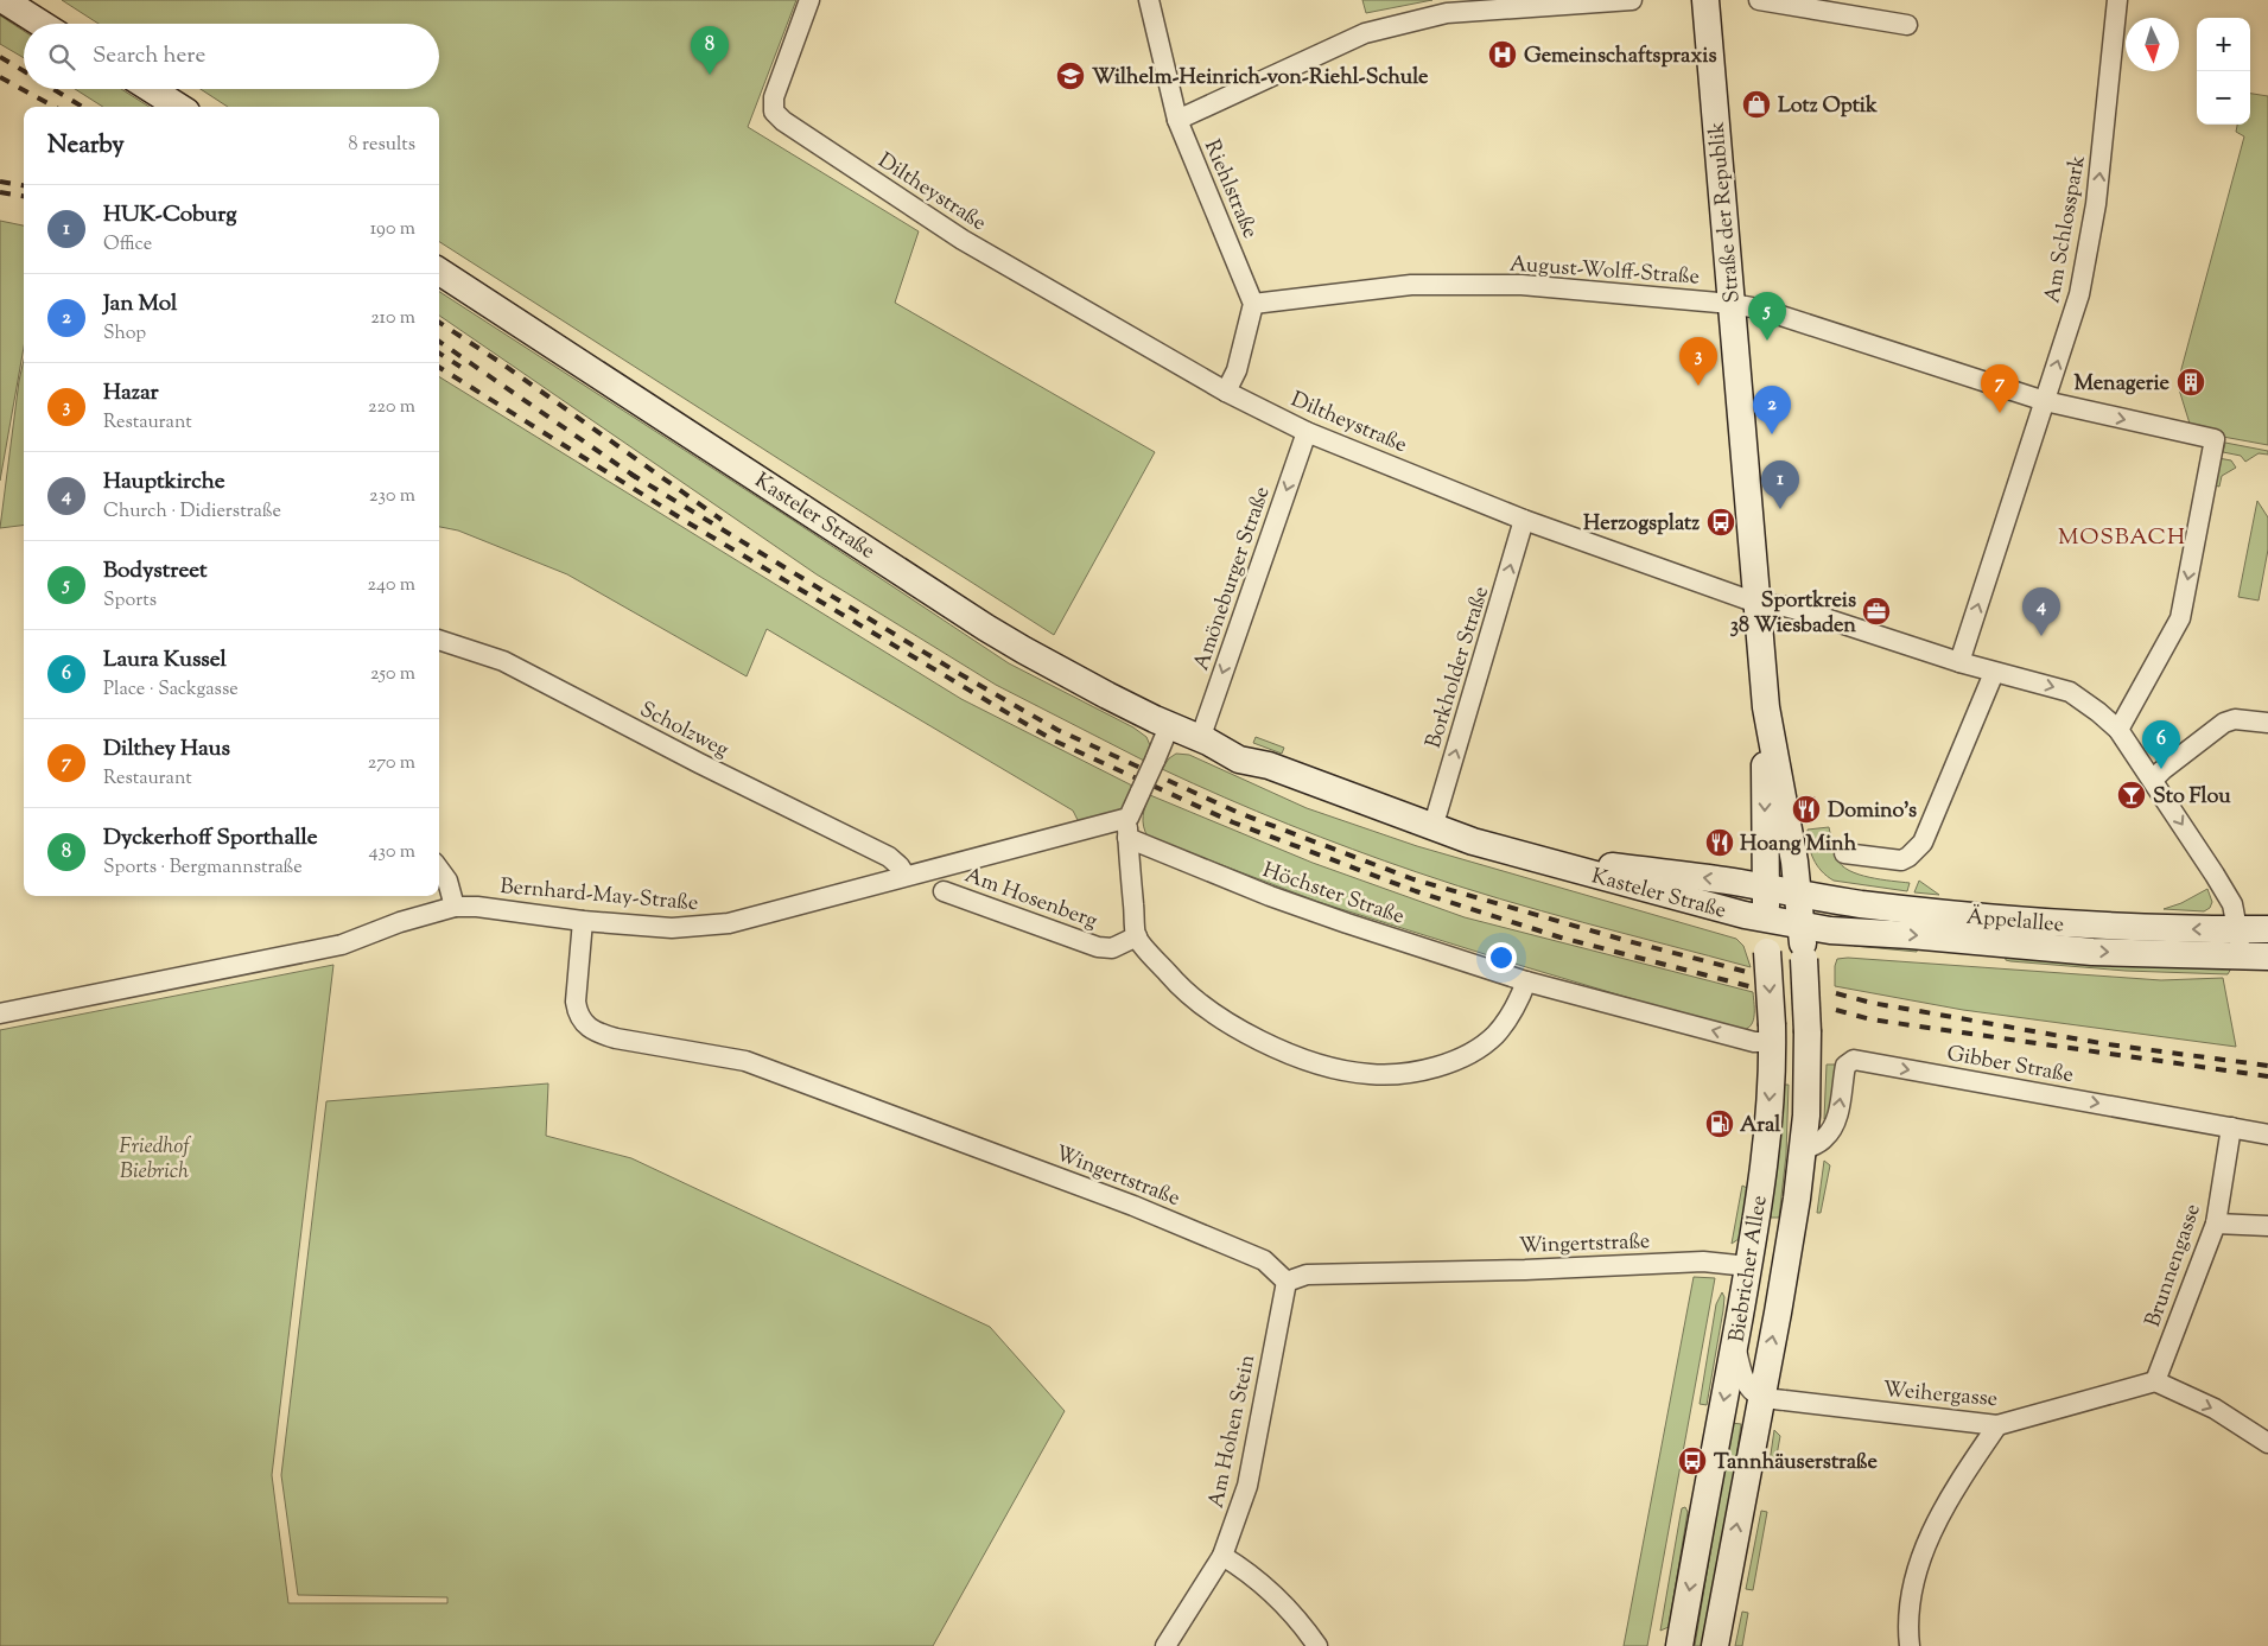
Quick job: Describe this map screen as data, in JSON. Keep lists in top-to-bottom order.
{
  "streets": {
    "main road": [
      "Straße der Republik",
      "Kasteler Straße",
      "Äppelallee",
      "Biebricher Allee"
    ],
    "street": [
      "Riehlstraße",
      "Diltheystraße",
      "Am Schlosspark",
      "August-Wolff-Straße",
      "Amöneburger Straße",
      "Borkholder Straße",
      "Scholzweg",
      "Höchster Straße",
      "Bernhard-May-Straße",
      "Am Hosenberg",
      "Gibber Straße",
      "Wingertstraße",
      "Brunnengasse",
      "Weihergasse",
      "Am Hohen Stein"
    ]
  },
  "crossings": [
    ["Riehlstraße", "August-Wolff-Straße"],
    ["Diltheystraße", "Straße der Republik"],
    ["Diltheystraße", "Am Schlosspark"],
    ["Diltheystraße", "August-Wolff-Straße"],
    ["Diltheystraße", "Amöneburger Straße"],
    ["Diltheystraße", "Borkholder Straße"],
    ["Straße der Republik", "August-Wolff-Straße"],
    ["Straße der Republik", "Kasteler Straße"],
    ["Straße der Republik", "Äppelallee"],
    ["Straße der Republik", "Biebricher Allee"],
    ["Am Schlosspark", "August-Wolff-Straße"],
    ["Kasteler Straße", "Amöneburger Straße"],
    ["Kasteler Straße", "Borkholder Straße"],
    ["Kasteler Straße", "Äppelallee"],
    ["Kasteler Straße", "Biebricher Allee"],
    ["Scholzweg", "Bernhard-May-Straße"],
    ["Höchster Straße", "Biebricher Allee"],
    ["Bernhard-May-Straße", "Wingertstraße"],
    ["Äppelallee", "Biebricher Allee"],
    ["Gibber Straße", "Brunnengasse"],
    ["Gibber Straße", "Biebricher Allee"],
    ["Wingertstraße", "Biebricher Allee"],
    ["Wingertstraße", "Am Hohen Stein"],
    ["Brunnengasse", "Weihergasse"],
    ["Biebricher Allee", "Weihergasse"]
  ],
  "one_way": [
    "Am Schlosspark",
    "Amöneburger Straße",
    "Borkholder Straße",
    "Höchster Straße",
    "Gibber Straße"
  ],
  "districts": ["MOSBACH"],
  "parks": ["Friedhof Biebrich"],
  "places": {
    "hospital": ["Gemeinschaftspraxis"],
    "school or university": ["Wilhelm-Heinrich-von-Riehl-Schule"],
    "shop": ["Lotz Optik"],
    "building": ["Menagerie"],
    "bus stop": ["Herzogsplatz", "Tannhäuserstraße"],
    "office": ["Sportkreis 38 Wiesbaden"],
    "bar": ["Sto Flou"],
    "restaurant": ["Domino's", "Hoang Minh"],
    "fuel station": ["Aral"]
  },
  "north": "bottom",
  "page": {
    "map_buttons": ["+", "−"],
    "search": "Search here",
    "pins": [
      "8",
      "5",
      "3",
      "7",
      "2",
      "1",
      "4",
      "6"
    ],
    "heading": ["Nearby", "8 results"],
    "list": [
      {
        "mark": "1",
        "name": "HUK-Coburg",
        "note": "Office",
        "value": "190 m"
      },
      {
        "mark": "2",
        "name": "Jan Mol",
        "note": "Shop",
        "value": "210 m"
      },
      {
        "mark": "3",
        "name": "Hazar",
        "note": "Restaurant",
        "value": "220 m"
      },
      {
        "mark": "4",
        "name": "Hauptkirche",
        "note": "Church · Didierstraße",
        "value": "230 m"
      },
      {
        "mark": "5",
        "name": "Bodystreet",
        "note": "Sports",
        "value": "240 m"
      },
      {
        "mark": "6",
        "name": "Laura Kussel",
        "note": "Place · Sackgasse",
        "value": "250 m"
      },
      {
        "mark": "7",
        "name": "Dilthey Haus",
        "note": "Restaurant",
        "value": "270 m"
      },
      {
        "mark": "8",
        "name": "Dyckerhoff Sporthalle",
        "note": "Sports · Bergmannstraße",
        "value": "430 m"
      }
    ]
  }
}
